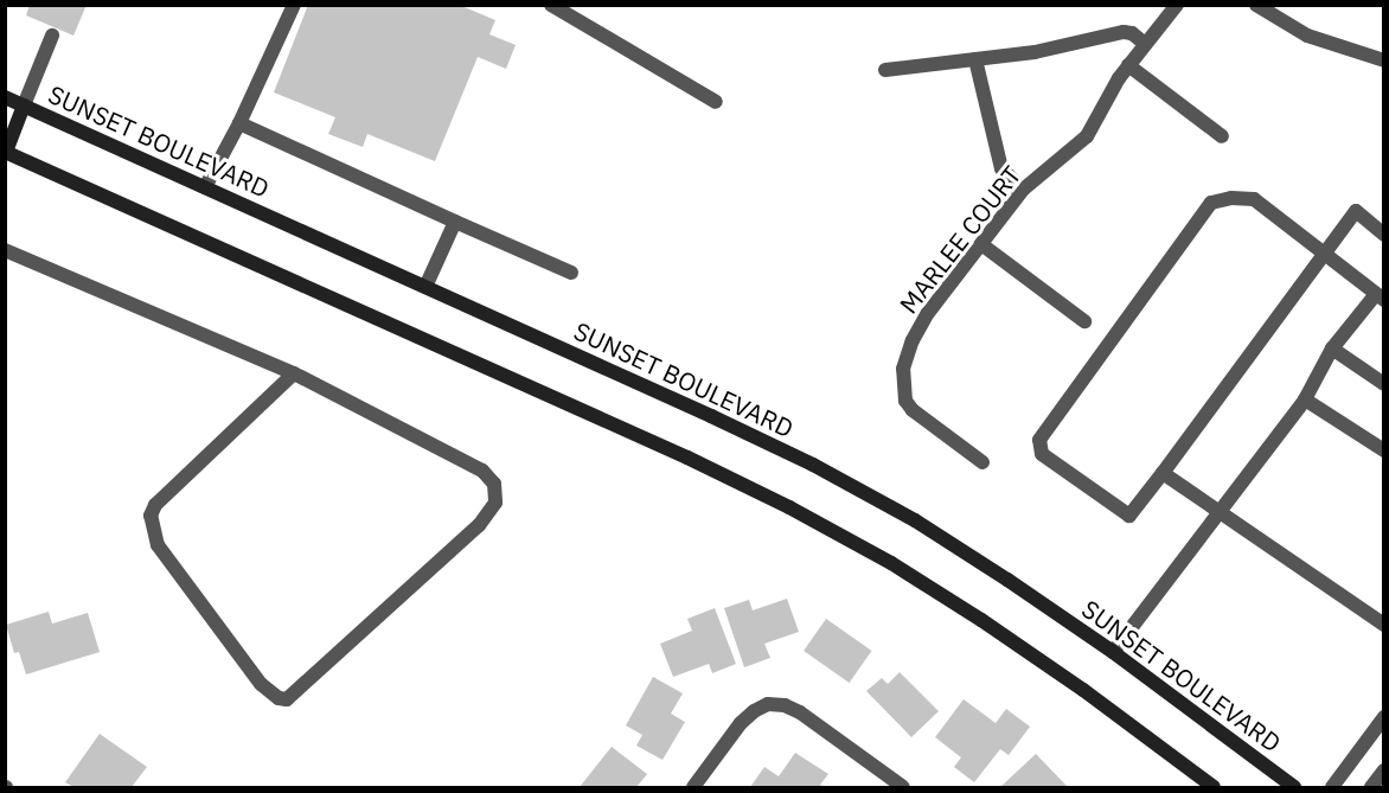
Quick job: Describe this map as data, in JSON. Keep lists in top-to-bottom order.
{
  "streets": {
    "main road": ["SUNSET BOULEVARD"],
    "street": ["MARLEE COURT"]
  }
}
